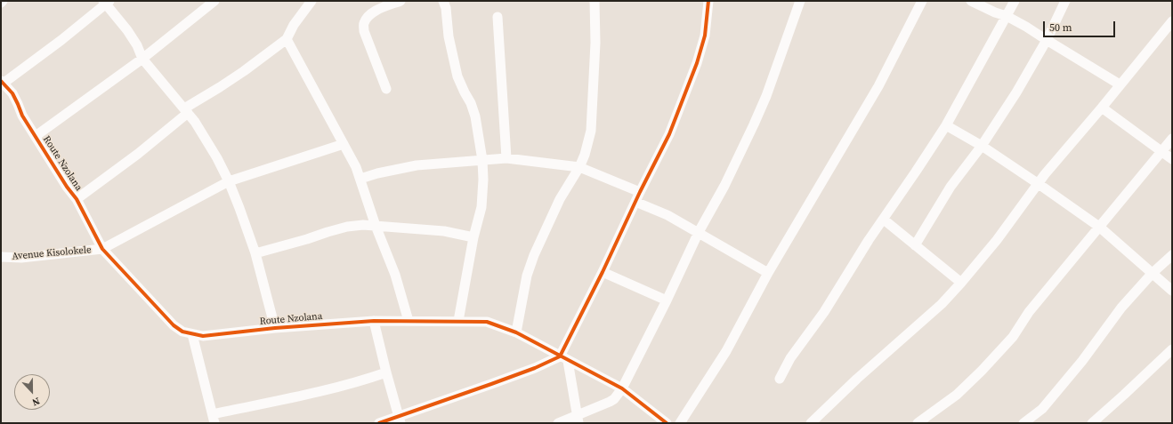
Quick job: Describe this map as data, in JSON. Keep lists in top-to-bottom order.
{
  "streets": {
    "street": ["Route Nzolana", "Avenue Kisolokele"]
  },
  "crossings": [
    ["Route Nzolana", "Avenue Kisolokele"]
  ],
  "scale_bar": "50 m",
  "north": "bottom"
}
